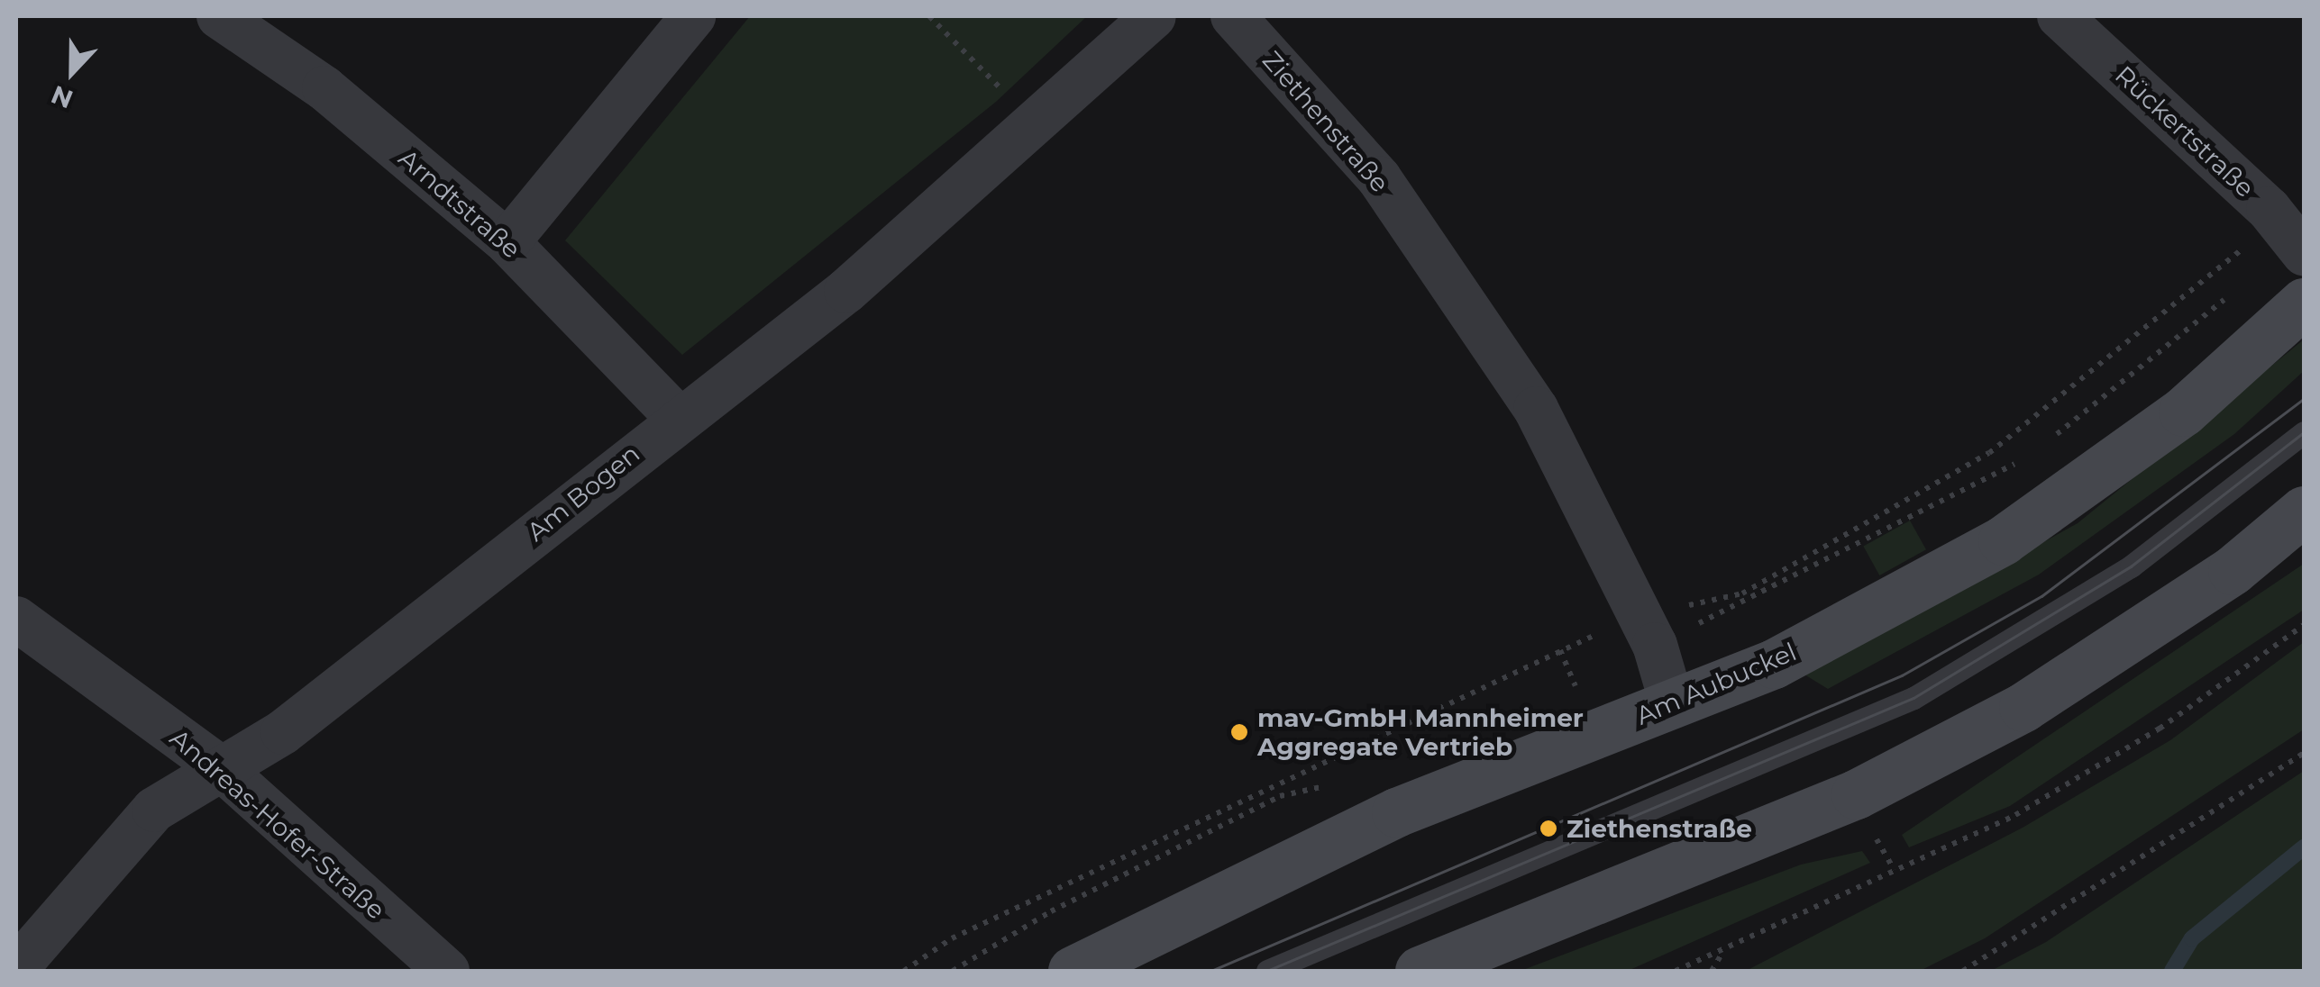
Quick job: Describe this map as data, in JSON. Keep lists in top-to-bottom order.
{
  "streets": {
    "main road": ["Am Aubuckel"],
    "street": [
      "Ziethenstraße",
      "Rückertstraße",
      "Arndtstraße",
      "Am Bogen",
      "Andreas-Hofer-Straße"
    ]
  },
  "crossings": [
    ["Ziethenstraße", "Am Aubuckel"],
    ["Arndtstraße", "Am Bogen"],
    ["Am Bogen", "Andreas-Hofer-Straße"]
  ],
  "places": ["mav-GmbH Mannheimer Aggregate Vertrieb", "Ziethenstraße"],
  "north": "bottom"
}
